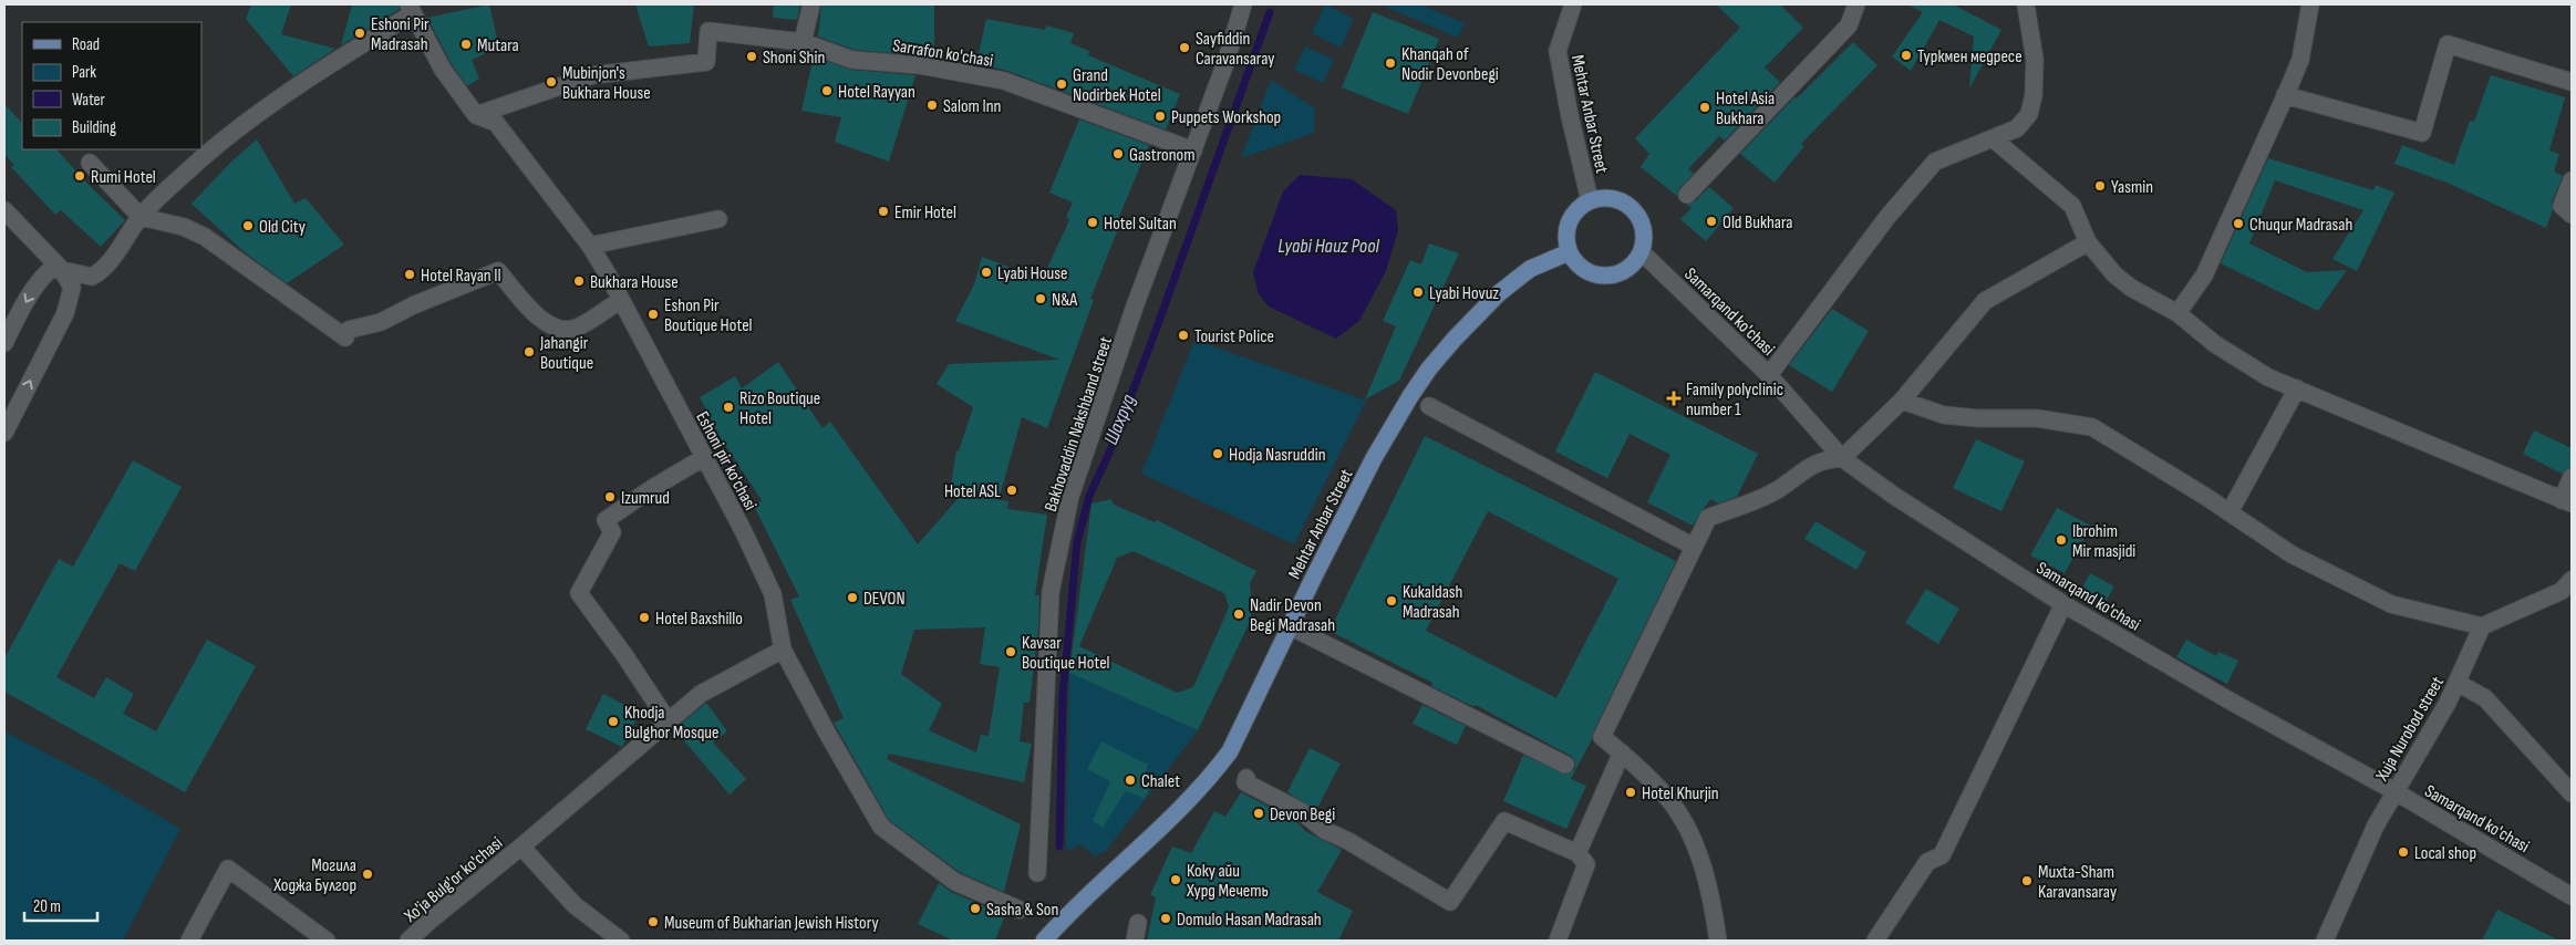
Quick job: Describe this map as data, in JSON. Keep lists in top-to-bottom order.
{
  "streets": {
    "main road": ["Mehtar Anbar Street"],
    "street": [
      "Sarrafon ko'chasi",
      "Samarqand ko'chasi",
      "Bakhovaddin Nakshband street",
      "Eshoni pir ko'chasi",
      "Xuja Nurobod street",
      "Xo'ja Bulg'or ko'chasi"
    ]
  },
  "crossings": [
    ["Sarrafon ko'chasi", "Bakhovaddin Nakshband street"],
    ["Sarrafon ko'chasi", "Eshoni pir ko'chasi"],
    ["Mehtar Anbar Street", "Samarqand ko'chasi"],
    ["Samarqand ko'chasi", "Xuja Nurobod street"],
    ["Eshoni pir ko'chasi", "Xo'ja Bulg'or ko'chasi"]
  ],
  "water": ["Lyabi Hauz Pool", "Шахруд"],
  "places": {
    "other": [
      "Eshoni Pir Madrasah",
      "Mutara",
      "Sayfiddin Caravansaray",
      "Туркмен медресе",
      "Shoni Shin",
      "Khanqah of Nodir Devonbegi",
      "Mubinjon's Bukhara House",
      "Grand Nodirbek Hotel",
      "Hotel Rayyan",
      "Salom Inn",
      "Hotel Asia Bukhara",
      "Puppets Workshop",
      "Gastronom",
      "Rumi Hotel",
      "Yasmin",
      "Emir Hotel",
      "Old Bukhara",
      "Hotel Sultan",
      "Chuqur Madrasah",
      "Old City",
      "Lyabi House",
      "Hotel Rayan II",
      "Bukhara House",
      "Lyabi Hovuz",
      "N&A",
      "Eshon Pir Boutique Hotel",
      "Tourist Police",
      "Jahangir Boutique",
      "Rizo Boutique Hotel",
      "Hodja Nasruddin",
      "Hotel ASL",
      "Izumrud",
      "Ibrohim Mir masjidi",
      "DEVON",
      "Kukaldash Madrasah",
      "Nadir Devon Begi Madrasah",
      "Hotel Baxshillo",
      "Kavsar Boutique Hotel",
      "Khodja Bulghor Mosque",
      "Chalet",
      "Hotel Khurjin",
      "Devon Begi",
      "Local shop",
      "Могила Ходжа Булгор",
      "Коку айи Хурд Мечеть",
      "Muxta-Sham Karavansaray",
      "Sasha & Son",
      "Domulo Hasan Madrasah",
      "Museum of Bukharian Jewish History"
    ],
    "health": ["Family polyclinic number 1"]
  },
  "legend": [
    "Road",
    "Park",
    "Water",
    "Building"
  ],
  "scale_bar": "20 m"
}
